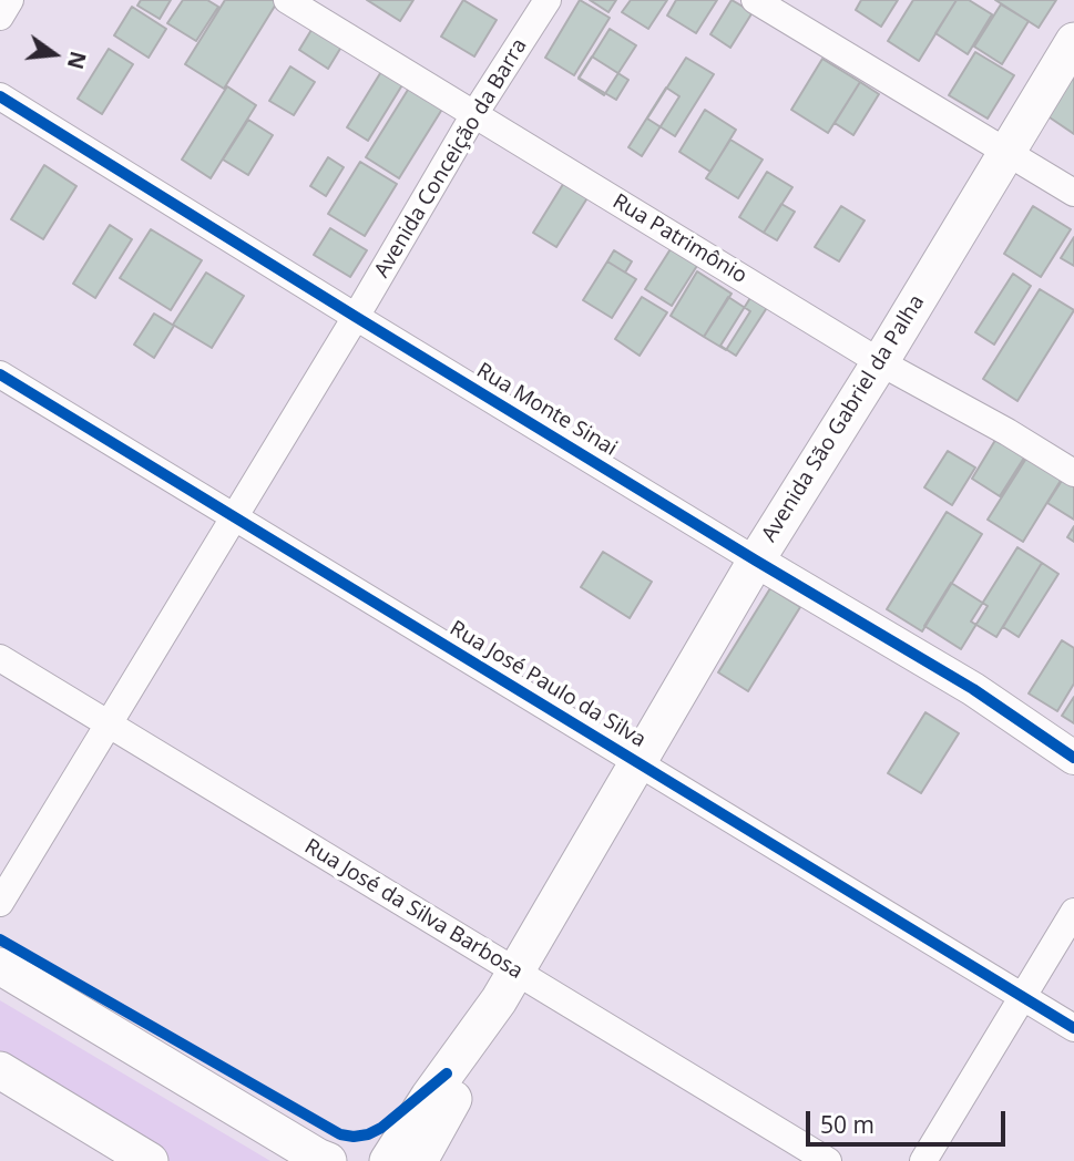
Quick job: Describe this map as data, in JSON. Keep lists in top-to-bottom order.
{
  "streets": {
    "main road": ["Avenida São Gabriel da Palha"],
    "street": [
      "Avenida Conceição da Barra",
      "Rua Patrimônio",
      "Rua Monte Sinai",
      "Rua José Paulo da Silva",
      "Rua José da Silva Barbosa"
    ]
  },
  "crossings": [
    ["Avenida Conceição da Barra", "Rua Patrimônio"],
    ["Avenida Conceição da Barra", "Rua Monte Sinai"],
    ["Avenida Conceição da Barra", "Rua José Paulo da Silva"],
    ["Avenida Conceição da Barra", "Rua José da Silva Barbosa"],
    ["Rua Patrimônio", "Avenida São Gabriel da Palha"],
    ["Rua Monte Sinai", "Avenida São Gabriel da Palha"],
    ["Avenida São Gabriel da Palha", "Rua José Paulo da Silva"],
    ["Avenida São Gabriel da Palha", "Rua José da Silva Barbosa"]
  ],
  "scale_bar": "50 m",
  "north": "right"
}
